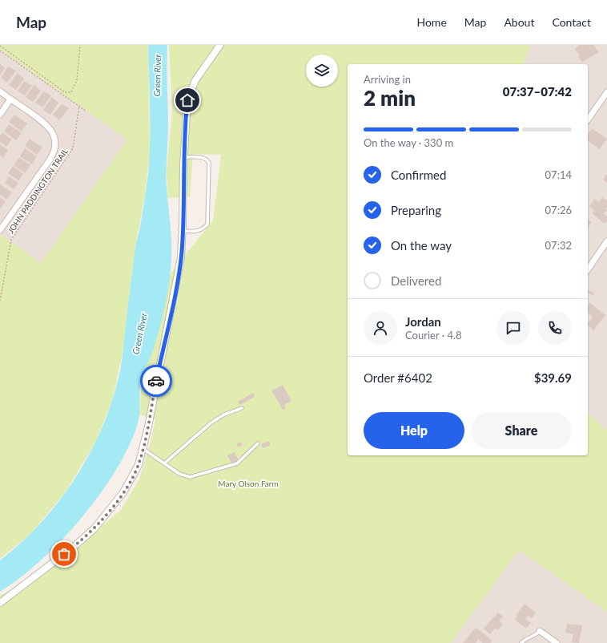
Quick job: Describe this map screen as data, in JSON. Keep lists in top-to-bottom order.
{
  "streets": {
    "path": ["JOHN PADDINGTON TRAIL"]
  },
  "water": ["Green River"],
  "parks": ["Mary Olson Farm"],
  "page": {
    "header": "Map",
    "nav": [
      "Home",
      "Map",
      "About",
      "Contact"
    ],
    "heading": ["2 min", "Arriving in", "07:37–07:42"],
    "panel": [
      "Jordan",
      "Courier · 4.8",
      "Order #6402",
      "$39.69"
    ],
    "bar": "On the way · 330 m",
    "list": [
      ["Confirmed", "07:14"],
      ["Preparing", "07:26"],
      ["On the way", "07:32"],
      "Delivered"
    ],
    "buttons": ["Help", "Share"]
  }
}
